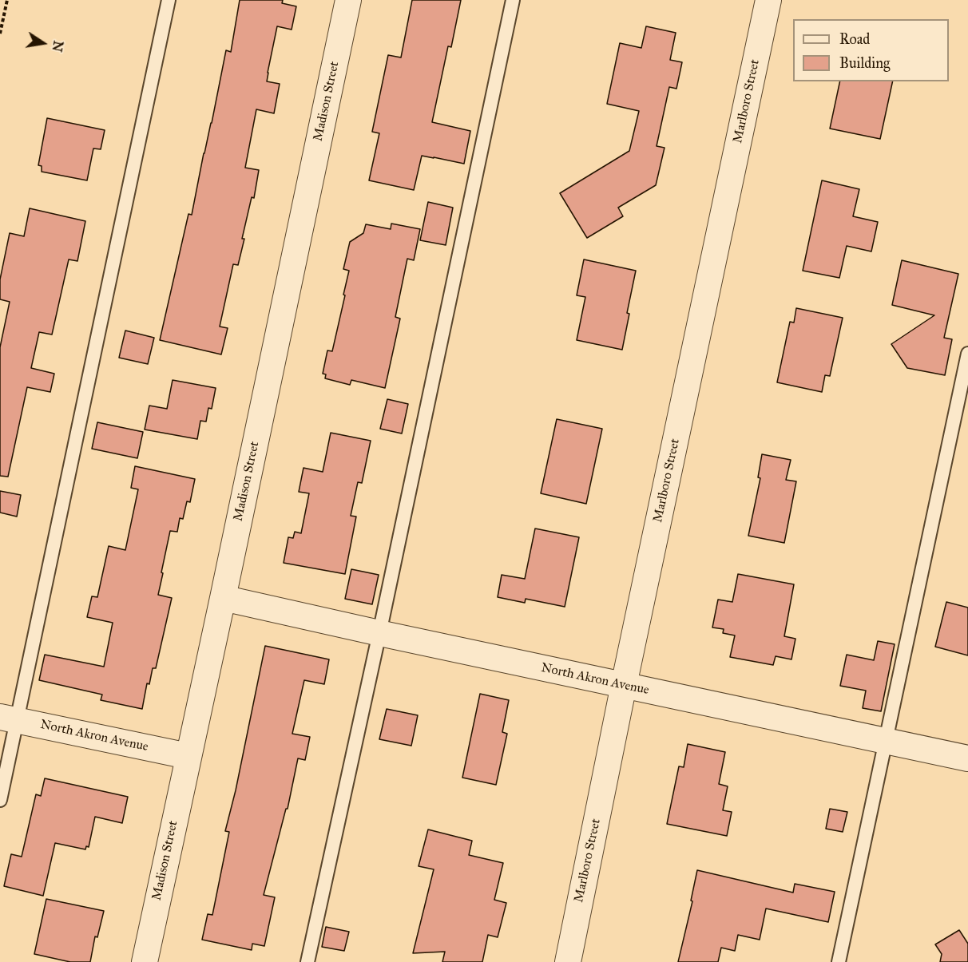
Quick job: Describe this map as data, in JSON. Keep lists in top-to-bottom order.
{
  "streets": {
    "street": ["Madison Street", "Marlboro Street", "North Akron Avenue"]
  },
  "crossings": [
    ["Madison Street", "North Akron Avenue"],
    ["Marlboro Street", "North Akron Avenue"]
  ],
  "legend": ["Road", "Building"],
  "north": "right"
}
